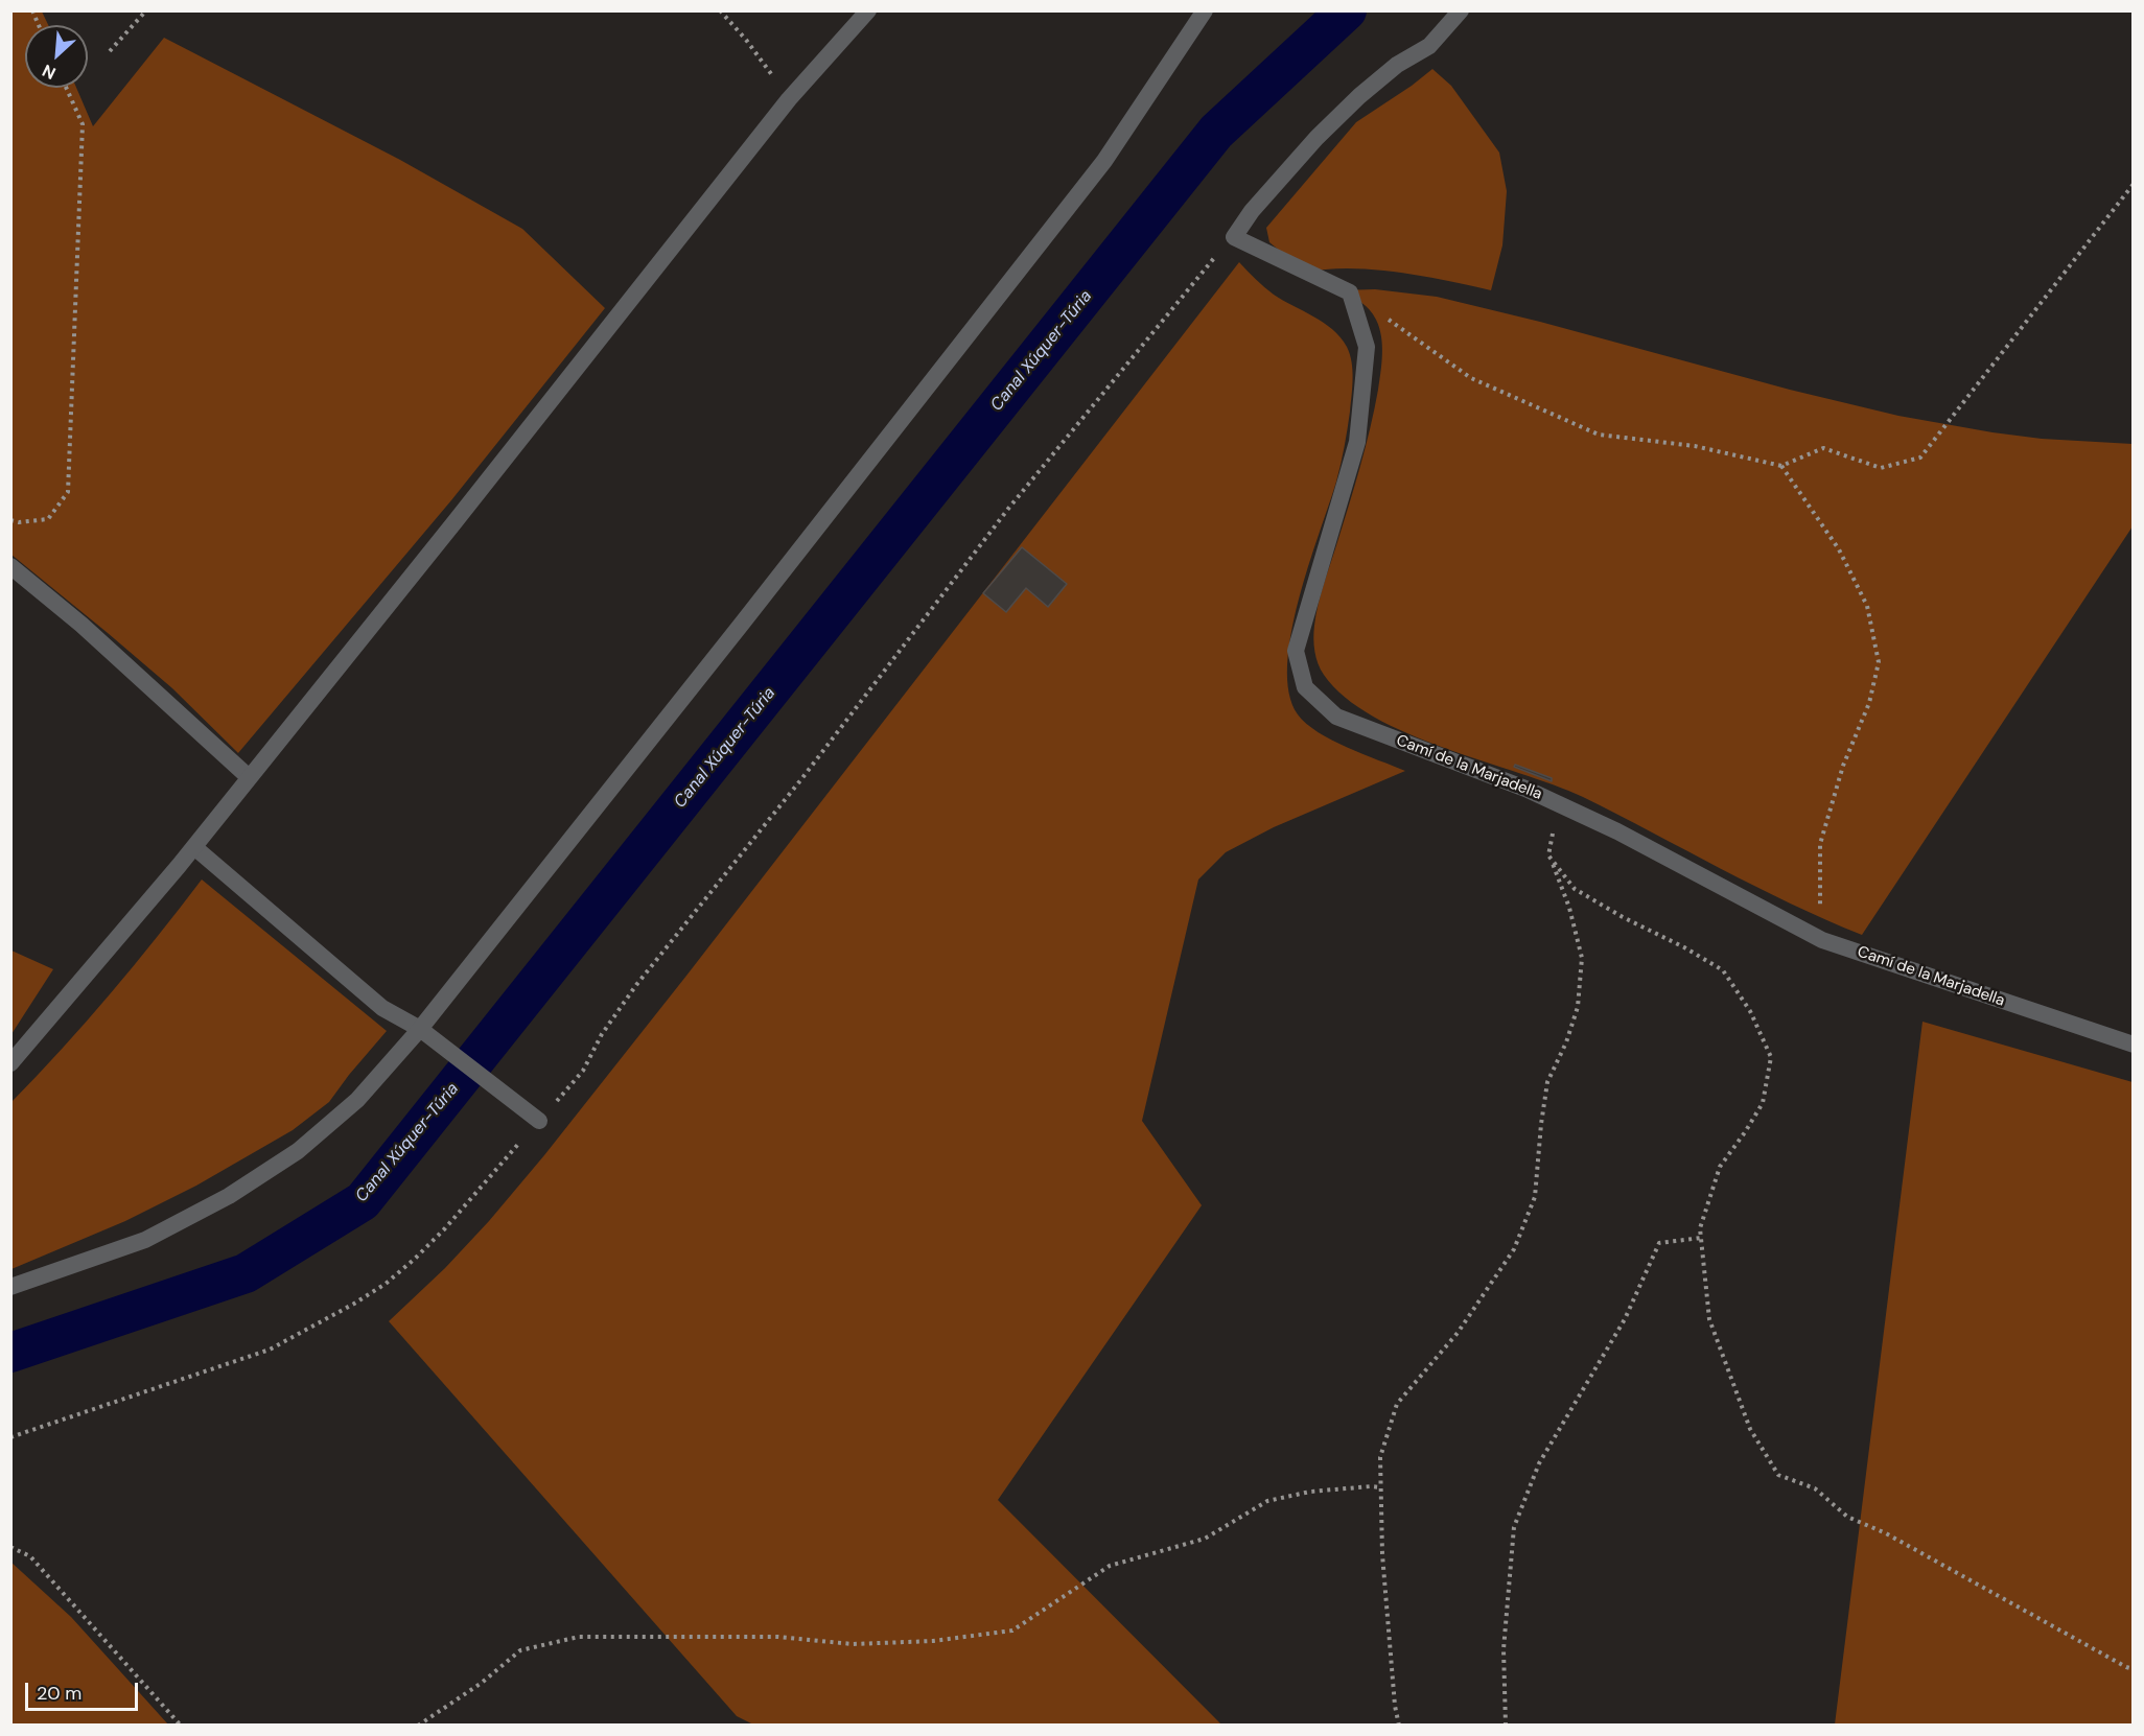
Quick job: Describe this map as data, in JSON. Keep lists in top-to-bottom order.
{
  "streets": {
    "street": ["Camí de la Marjadella"]
  },
  "water": ["Canal Xúquer-Túria"],
  "scale_bar": "20 m",
  "north": "bottom left"
}
